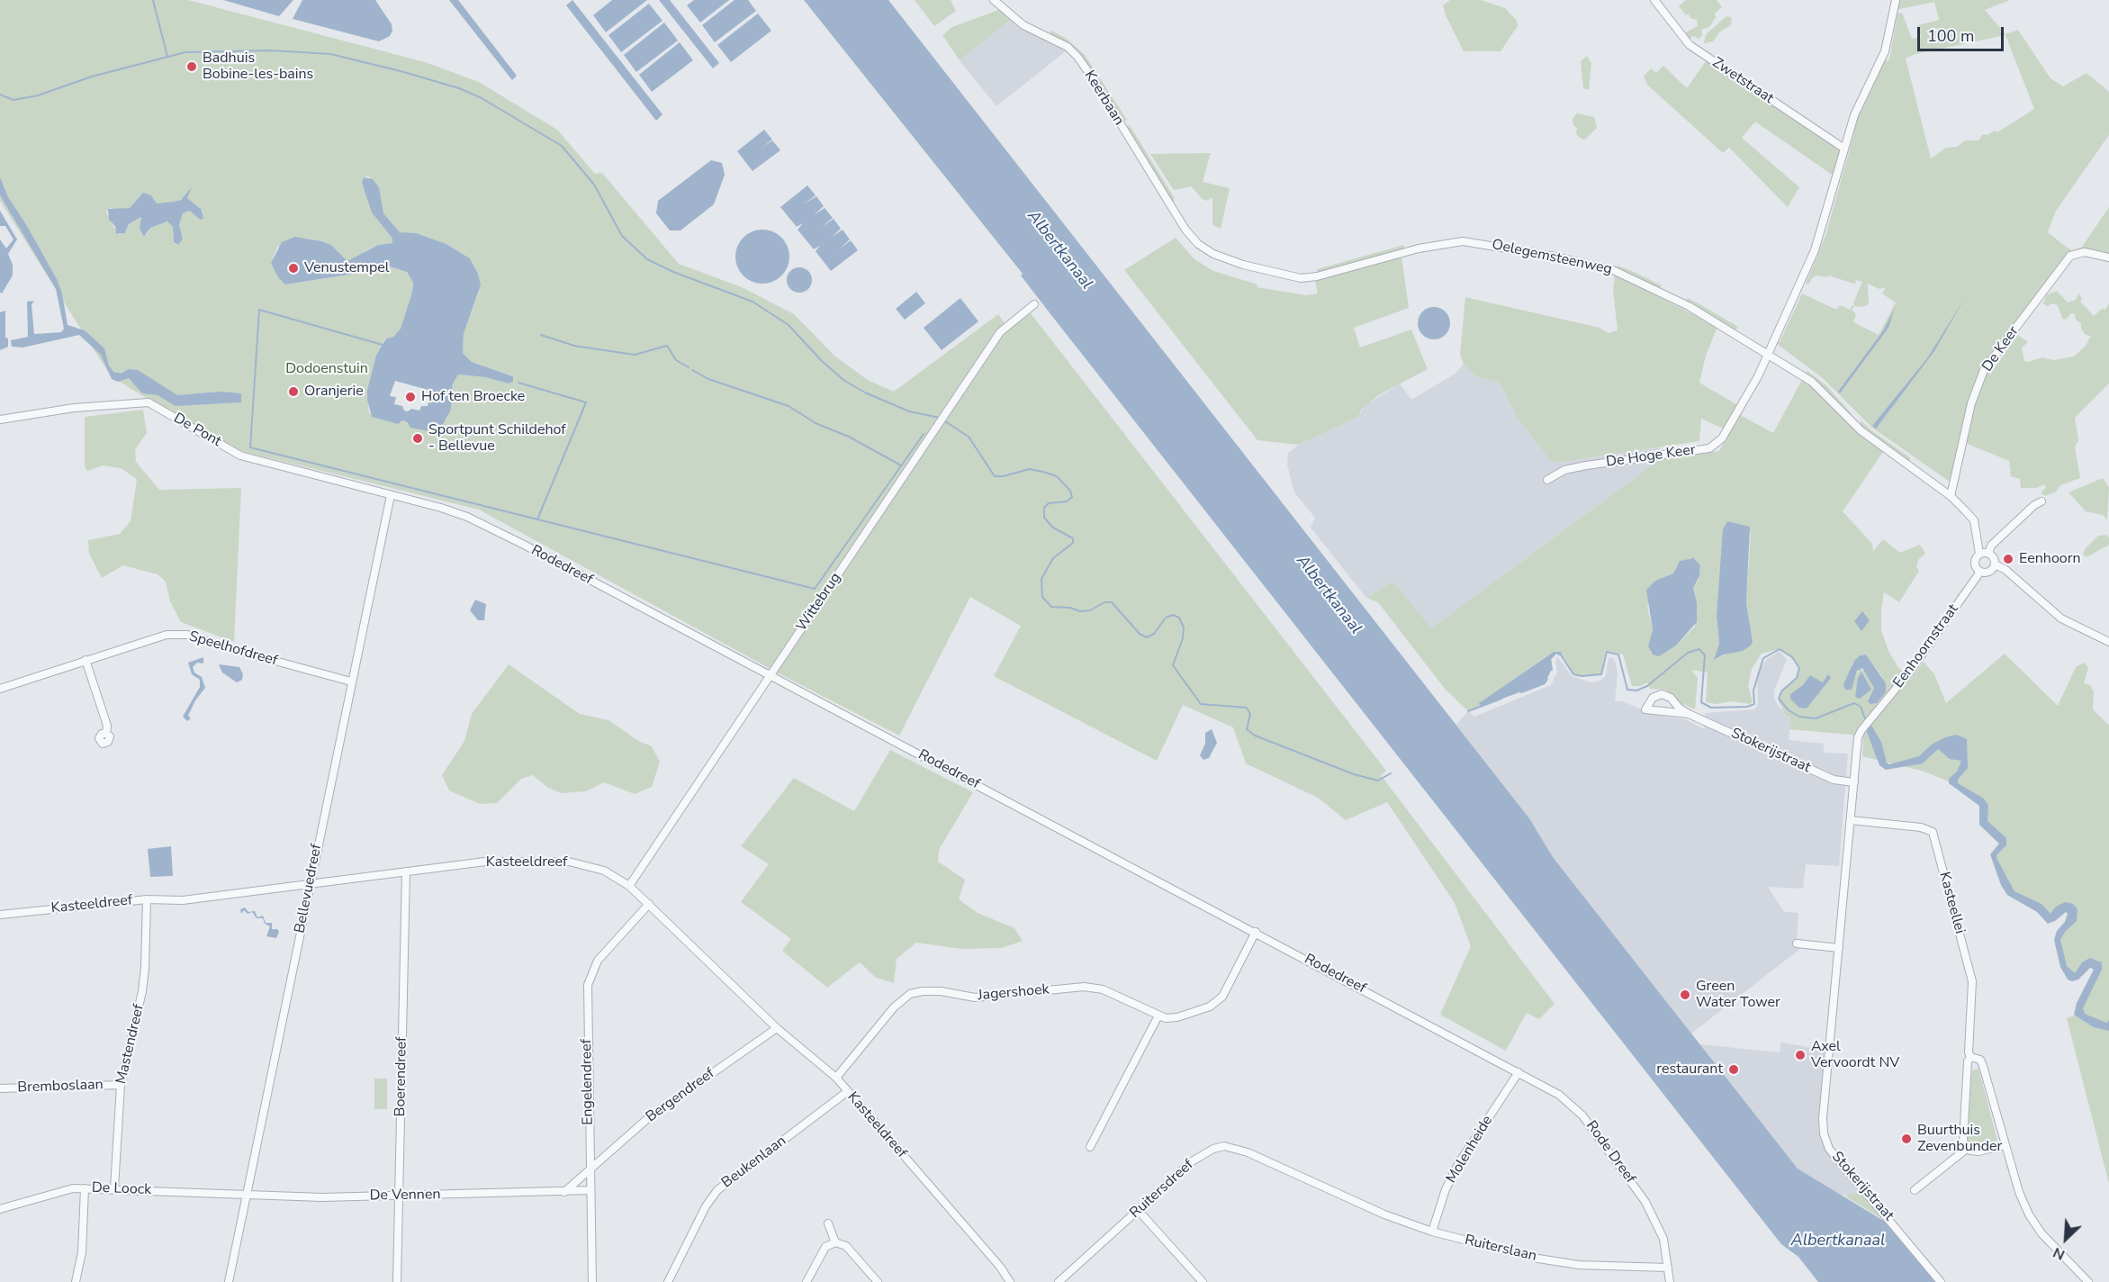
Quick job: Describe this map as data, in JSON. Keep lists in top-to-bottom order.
{
  "streets": {
    "street": [
      "Zwetstraat",
      "Keerbaan",
      "Oelegemsteenweg",
      "De Keer",
      "De Pont",
      "De Hoge Keer",
      "Rodedreef",
      "Wittebrug",
      "Eenhoornstraat",
      "Speelhofdreef",
      "Stokerijstraat",
      "Kasteeldreef",
      "Bellevuedreef",
      "Kasteellei",
      "Jagershoek",
      "Mastendreef",
      "Boerendreef",
      "Engelendreef",
      "Bremboslaan",
      "Bergendreef",
      "Molenheide",
      "Rode Dreef",
      "Beukenlaan",
      "De Loock",
      "Ruitersdreef",
      "De Vennen",
      "Ruiterslaan"
    ]
  },
  "crossings": [
    ["Keerbaan", "Oelegemsteenweg"],
    ["Oelegemsteenweg", "De Keer"],
    ["Oelegemsteenweg", "De Hoge Keer"],
    ["Oelegemsteenweg", "Eenhoornstraat"],
    ["De Pont", "Rodedreef"],
    ["De Pont", "Bellevuedreef"],
    ["Rodedreef", "Wittebrug"],
    ["Rodedreef", "Bellevuedreef"],
    ["Rodedreef", "Jagershoek"],
    ["Rodedreef", "Rode Dreef"],
    ["Wittebrug", "Kasteeldreef"],
    ["Eenhoornstraat", "Stokerijstraat"],
    ["Speelhofdreef", "Bellevuedreef"],
    ["Stokerijstraat", "Kasteellei"],
    ["Kasteeldreef", "Bellevuedreef"],
    ["Kasteeldreef", "Jagershoek"],
    ["Kasteeldreef", "Mastendreef"],
    ["Kasteeldreef", "Boerendreef"],
    ["Kasteeldreef", "Engelendreef"],
    ["Kasteeldreef", "Bergendreef"],
    ["Kasteeldreef", "Beukenlaan"],
    ["Bellevuedreef", "De Loock"],
    ["Bellevuedreef", "De Vennen"],
    ["Mastendreef", "Bremboslaan"],
    ["Mastendreef", "De Loock"],
    ["Boerendreef", "De Vennen"],
    ["Engelendreef", "Bergendreef"],
    ["Engelendreef", "De Vennen"],
    ["Molenheide", "Rode Dreef"],
    ["Molenheide", "Ruiterslaan"],
    ["Rode Dreef", "Ruiterslaan"],
    ["De Loock", "De Vennen"],
    ["Ruitersdreef", "Ruiterslaan"]
  ],
  "water": ["Albertkanaal"],
  "parks": ["Dodoenstuin"],
  "places": [
    "Badhuis Bobine-les-bains",
    "Venustempel",
    "Oranjerie",
    "Hof ten Broecke",
    "Sportpunt Schildehof - Bellevue",
    "Eenhoorn",
    "Green Water Tower",
    "Axel Vervoordt NV",
    "restaurant",
    "Buurthuis Zevenbunder"
  ],
  "scale_bar": "100 m",
  "north": "bottom left"
}
